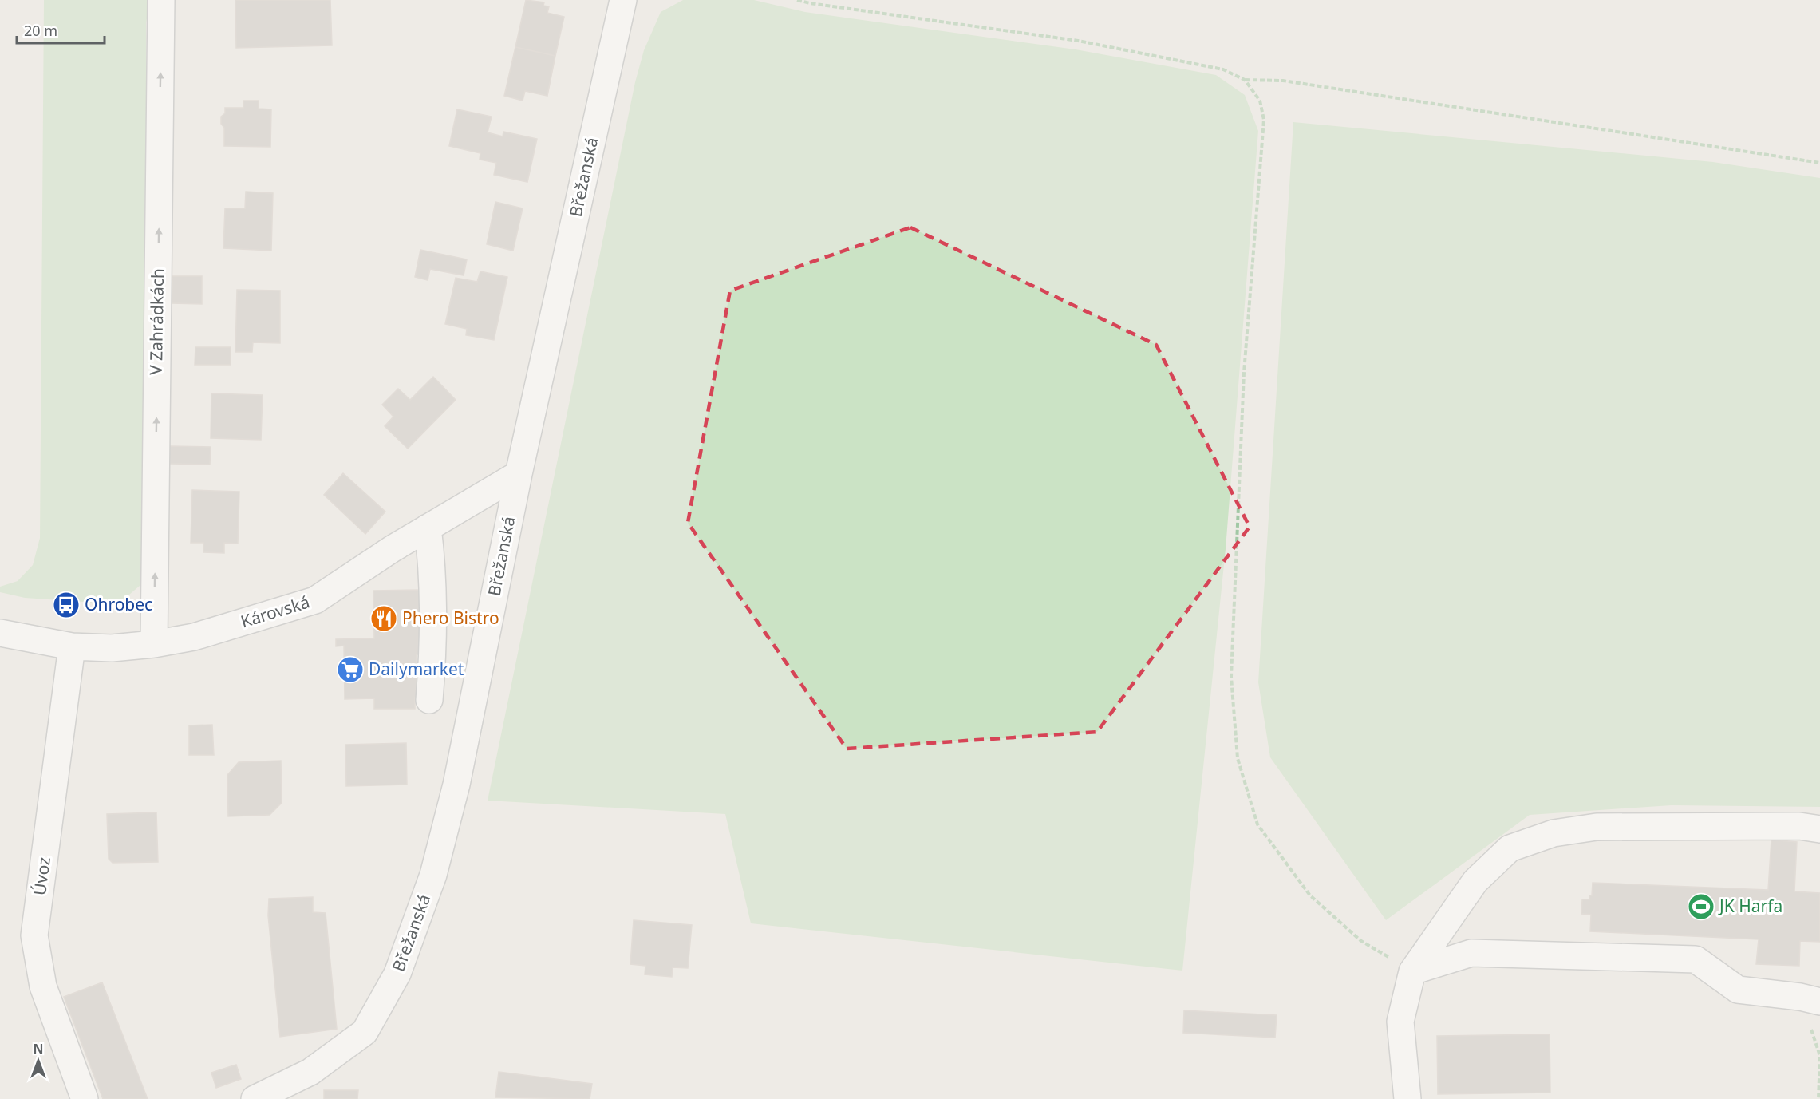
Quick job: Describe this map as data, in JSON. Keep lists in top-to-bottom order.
{
  "streets": {
    "street": [
      "Břežanská",
      "V Zahrádkách",
      "Károvská",
      "Úvoz"
    ]
  },
  "crossings": [
    ["Břežanská", "Károvská"],
    ["V Zahrádkách", "Károvská"],
    ["Károvská", "Úvoz"]
  ],
  "one_way": ["V Zahrádkách"],
  "places": {
    "bus stop": ["Ohrobec"],
    "restaurant": ["Phero Bistro"],
    "supermarket": ["Dailymarket"],
    "sports": ["JK Harfa"]
  },
  "scale_bar": "20 m",
  "north": "top"
}
